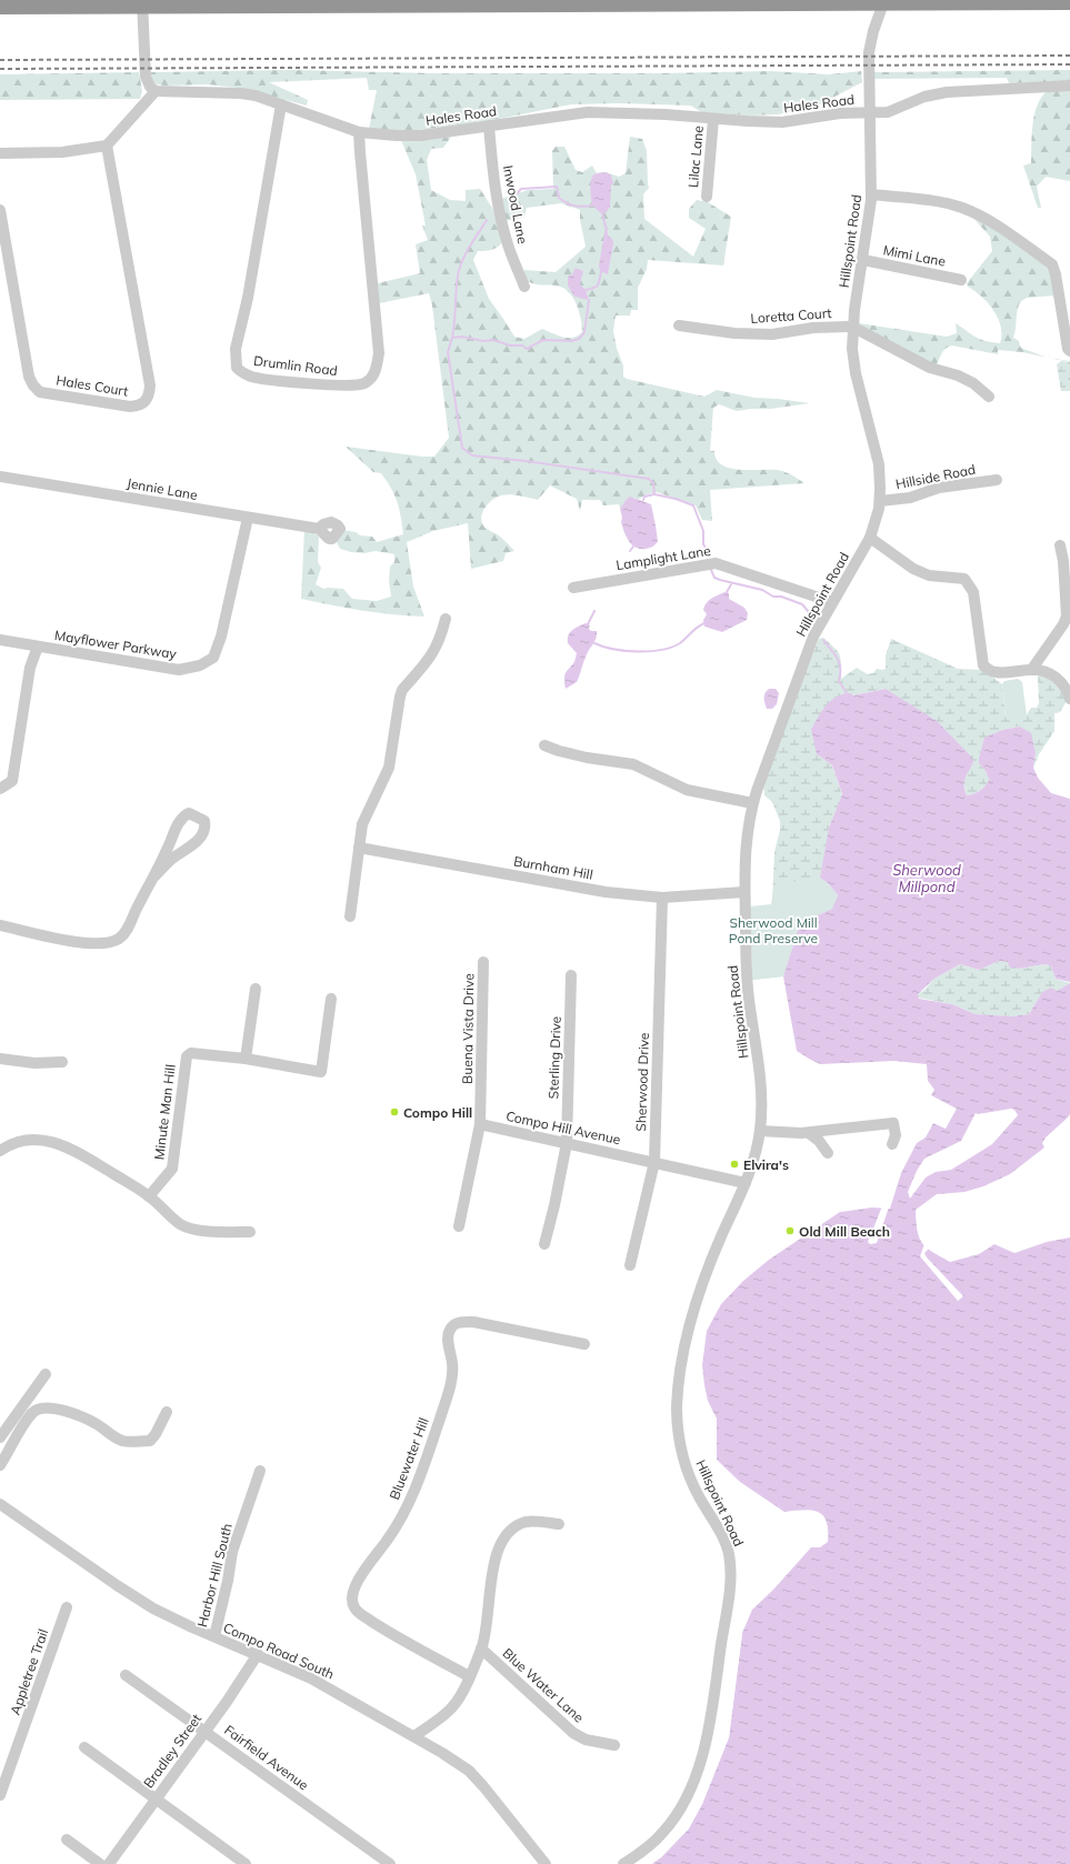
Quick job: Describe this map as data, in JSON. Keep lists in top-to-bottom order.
{
  "streets": {
    "street": [
      "Hales Road",
      "Lilac Lane",
      "Inwood Lane",
      "Hillspoint Road",
      "Mimi Lane",
      "Loretta Court",
      "Drumlin Road",
      "Hales Court",
      "Hillside Road",
      "Jennie Lane",
      "Lamplight Lane",
      "Mayflower Parkway",
      "Burnham Hill",
      "Buena Vista Drive",
      "Sterling Drive",
      "Sherwood Drive",
      "Minute Man Hill",
      "Compo Hill Avenue",
      "Bluewater Hill",
      "Harbor Hill South",
      "Compo Road South",
      "Appletree Trail",
      "Blue Water Lane",
      "Bradley Street",
      "Fairfield Avenue"
    ]
  },
  "crossings": [
    ["Hales Road", "Lilac Lane"],
    ["Hales Road", "Inwood Lane"],
    ["Hales Road", "Hillspoint Road"],
    ["Hales Road", "Drumlin Road"],
    ["Hillspoint Road", "Mimi Lane"],
    ["Hillspoint Road", "Loretta Court"],
    ["Hillspoint Road", "Hillside Road"],
    ["Hillspoint Road", "Lamplight Lane"],
    ["Hillspoint Road", "Burnham Hill"],
    ["Hillspoint Road", "Compo Hill Avenue"],
    ["Jennie Lane", "Mayflower Parkway"],
    ["Burnham Hill", "Sherwood Drive"],
    ["Buena Vista Drive", "Compo Hill Avenue"],
    ["Sterling Drive", "Compo Hill Avenue"],
    ["Sherwood Drive", "Compo Hill Avenue"],
    ["Harbor Hill South", "Compo Road South"],
    ["Compo Road South", "Bradley Street"],
    ["Bradley Street", "Fairfield Avenue"]
  ],
  "water": ["Sherwood Millpond"],
  "parks": ["Sherwood Mill Pond Preserve"],
  "places": ["Compo Hill", "Elvira's", "Old Mill Beach"]
}
